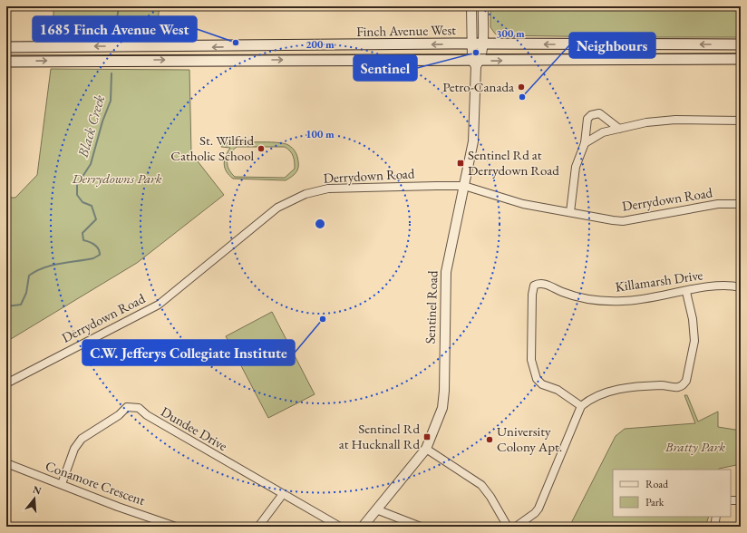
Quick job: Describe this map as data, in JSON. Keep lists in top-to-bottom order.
{
  "streets": {
    "main road": ["Finch Avenue West"],
    "street": [
      "Derrydown Road",
      "Killamarsh Drive",
      "Sentinel Road",
      "Dundee Drive",
      "Conamore Crescent"
    ]
  },
  "crossings": [
    ["Finch Avenue West", "Sentinel Road"],
    ["Derrydown Road", "Sentinel Road"],
    ["Dundee Drive", "Conamore Crescent"]
  ],
  "water": ["Black Creek"],
  "parks": ["Derrydowns Park", "Bratty Park"],
  "places": {
    "other": [
      "1685 Finch Avenue West",
      "Sentinel",
      "Petro-Canada",
      "Neighbours",
      "St. Wilfrid Catholic School",
      "C.W. Jefferys Collegiate Institute",
      "University Colony Apt."
    ],
    "transit": ["Sentinel Rd at Derrydown Road", "Sentinel Rd at Hucknall Rd"]
  },
  "legend": ["Road", "Park"],
  "north": "top",
  "rings": ["300 m", "200 m", "100 m"]
}
